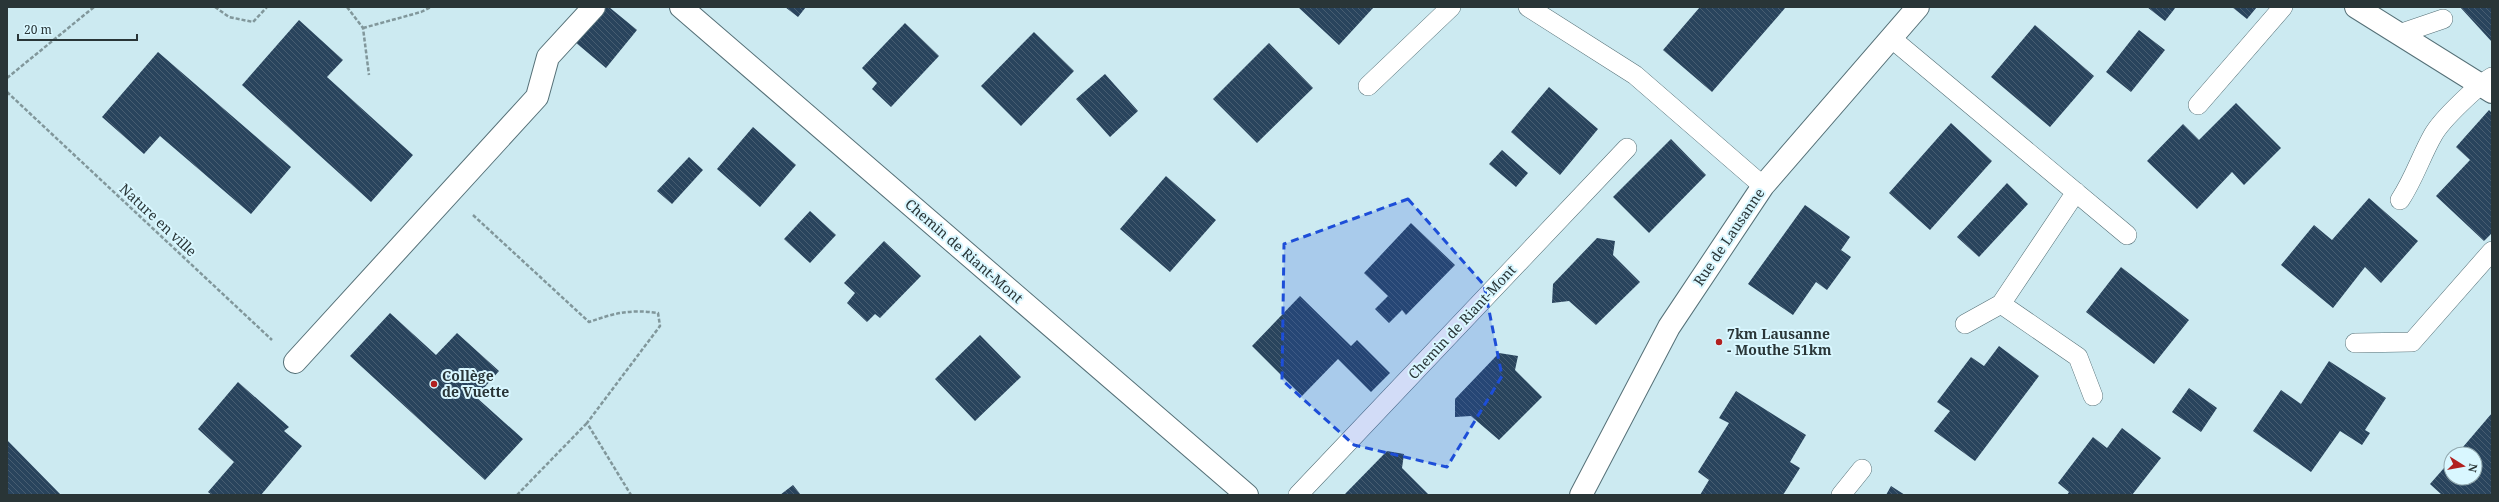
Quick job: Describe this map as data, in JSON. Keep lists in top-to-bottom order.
{
  "streets": {
    "street": ["Rue de Lausanne", "Chemin de Riant-Mont"],
    "path": ["Nature en ville"]
  },
  "places": ["7km Lausanne - Mouthe 51km", "Collège de Vuette"],
  "scale_bar": "20 m",
  "north": "right"
}
